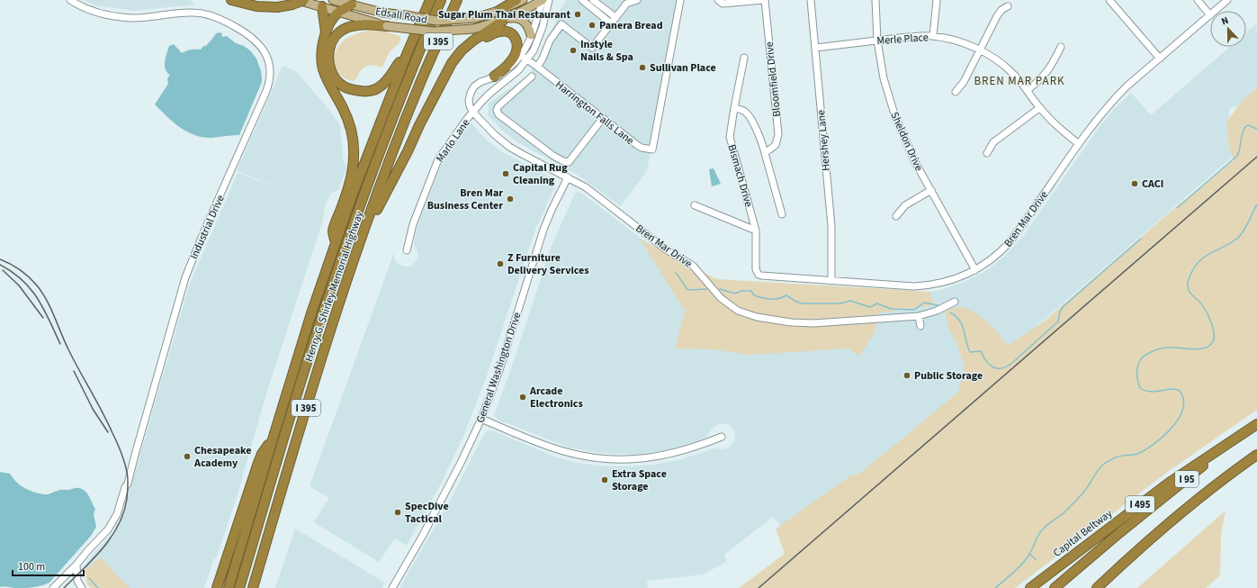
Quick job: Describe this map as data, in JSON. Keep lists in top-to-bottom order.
{
  "streets": {
    "highway": [
      "I 395",
      "Henry G. Shirley Memorial Highway",
      "I 95",
      "I 495",
      "Capital Beltway"
    ],
    "main road": ["Edsall Road"],
    "street": [
      "Merle Place",
      "Bloomfield Drive",
      "Harrington Falls Lane",
      "Marlo Lane",
      "Hershey Lane",
      "Sheldon Drive",
      "Bismach Drive",
      "Bren Mar Drive",
      "Industrial Drive",
      "General Washington Drive"
    ]
  },
  "crossings": [
    ["Merle Place", "Hershey Lane"],
    ["Merle Place", "Sheldon Drive"],
    ["Merle Place", "Bren Mar Drive"],
    ["Marlo Lane", "Bren Mar Drive"],
    ["Hershey Lane", "Bren Mar Drive"],
    ["Sheldon Drive", "Bren Mar Drive"],
    ["Bismach Drive", "Bren Mar Drive"],
    ["Bren Mar Drive", "General Washington Drive"],
    ["I 95", "Capital Beltway"]
  ],
  "districts": ["BREN MAR PARK"],
  "places": [
    "Sugar Plum Thai Restaurant",
    "Panera Bread",
    "Instyle Nails & Spa",
    "Sullivan Place",
    "Capital Rug Cleaning",
    "CACI",
    "Bren Mar Business Center",
    "Z Furniture Delivery Services",
    "Public Storage",
    "Arcade Electronics",
    "Chesapeake Academy",
    "Extra Space Storage",
    "SpecDive Tactical"
  ],
  "scale_bar": "100 m",
  "north": "top"
}
